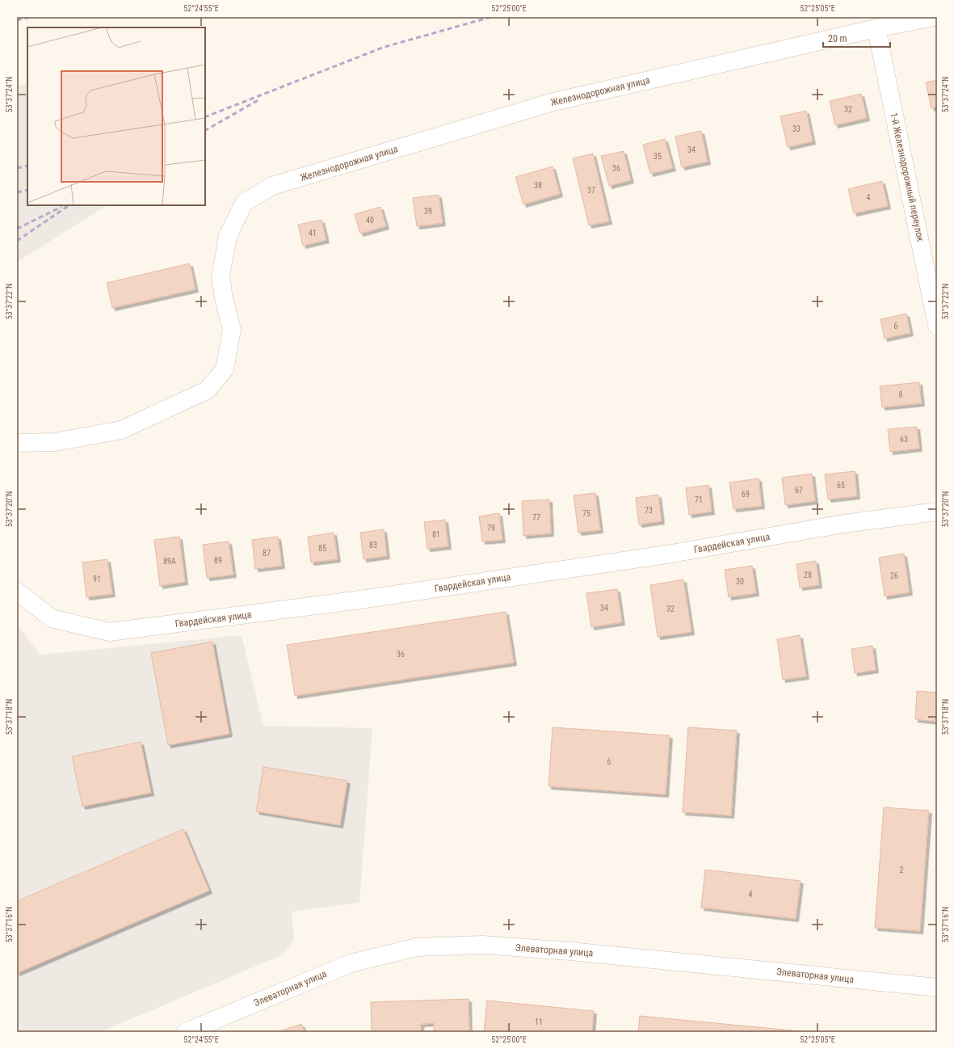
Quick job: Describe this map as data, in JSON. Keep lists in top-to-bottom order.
{
  "streets": {
    "street": [
      "Железнодорожная улица",
      "1-й Железнодорожный переулок",
      "Гвардейская улица",
      "Элеваторная улица"
    ]
  },
  "crossings": [
    ["Железнодорожная улица", "1-й Железнодорожный переулок"]
  ],
  "house_numbers": [
    "32",
    "33",
    "34",
    "35",
    "36",
    "38",
    "37",
    "4",
    "39",
    "40",
    "41",
    "6",
    "8",
    "63",
    "65",
    "67",
    "69",
    "71",
    "73",
    "75",
    "77",
    "79",
    "81",
    "83",
    "85",
    "87",
    "89",
    "89А",
    "28",
    "26",
    "91",
    "30",
    "34",
    "32",
    "36",
    "6",
    "2",
    "4",
    "11"
  ],
  "scale_bar": "20 m",
  "coordinates": [
    "52°24'55\"E",
    "52°25'00\"E",
    "52°25'05\"E",
    "53°37'24\"N",
    "53°37'22\"N",
    "53°37'20\"N",
    "53°37'18\"N",
    "53°37'16\"N"
  ]
}
